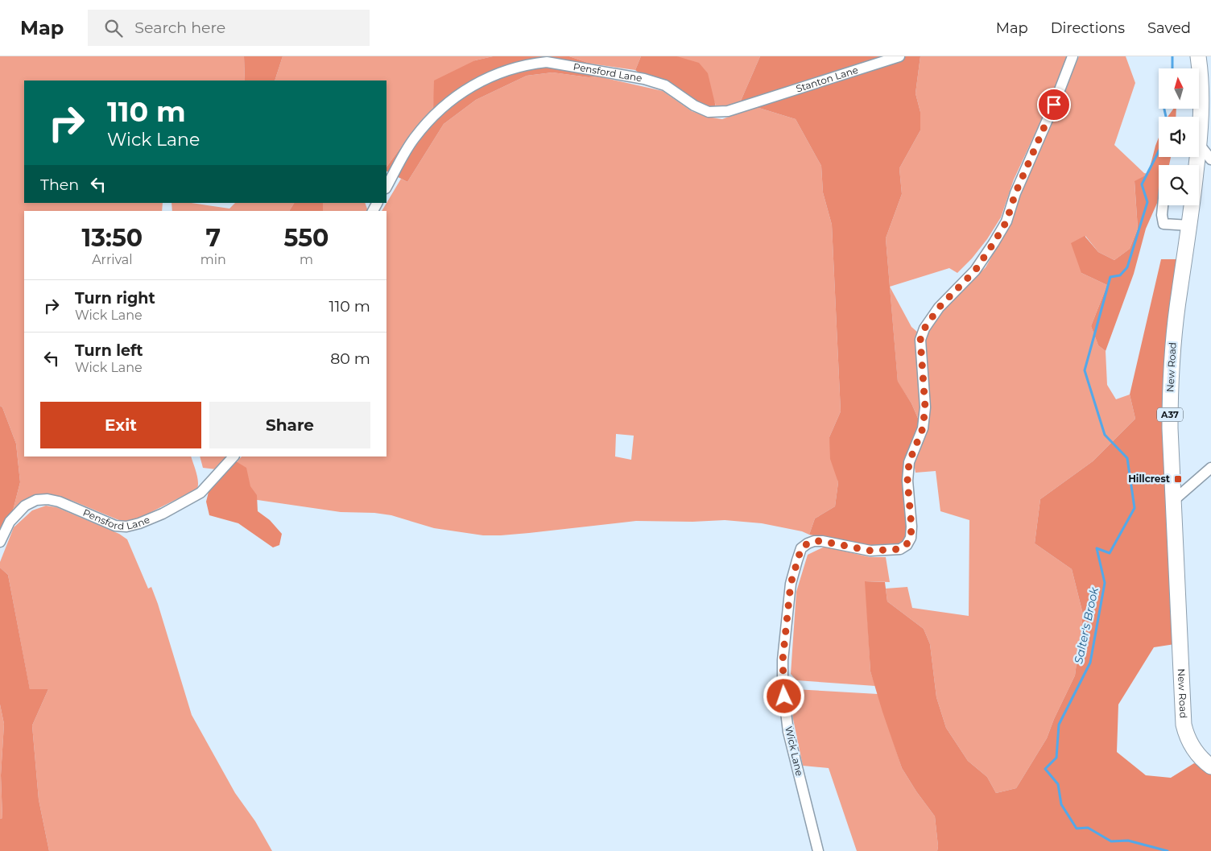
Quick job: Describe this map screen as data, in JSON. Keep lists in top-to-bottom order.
{
  "streets": {
    "highway": ["New Road", "A37"],
    "street": ["Pensford Lane", "Stanton Lane", "Wick Lane"]
  },
  "crossings": [
    ["Pensford Lane", "Stanton Lane"]
  ],
  "water": ["Salter's Brook"],
  "places": {
    "transit": ["Hillcrest"]
  },
  "north": "top",
  "page": {
    "header": "Map",
    "search": "Search here",
    "nav": ["Map", "Directions", "Saved"],
    "turn": ["110 m", "Wick Lane"],
    "then": "Then",
    "eta": [
      "13:50",
      "Arrival",
      "7",
      "min",
      "550",
      "m"
    ],
    "list": [
      {
        "name": "Turn right",
        "note": "Wick Lane",
        "value": "110 m"
      },
      {
        "name": "Turn left",
        "note": "Wick Lane",
        "value": "80 m"
      }
    ],
    "buttons": ["Exit", "Share"]
  }
}
